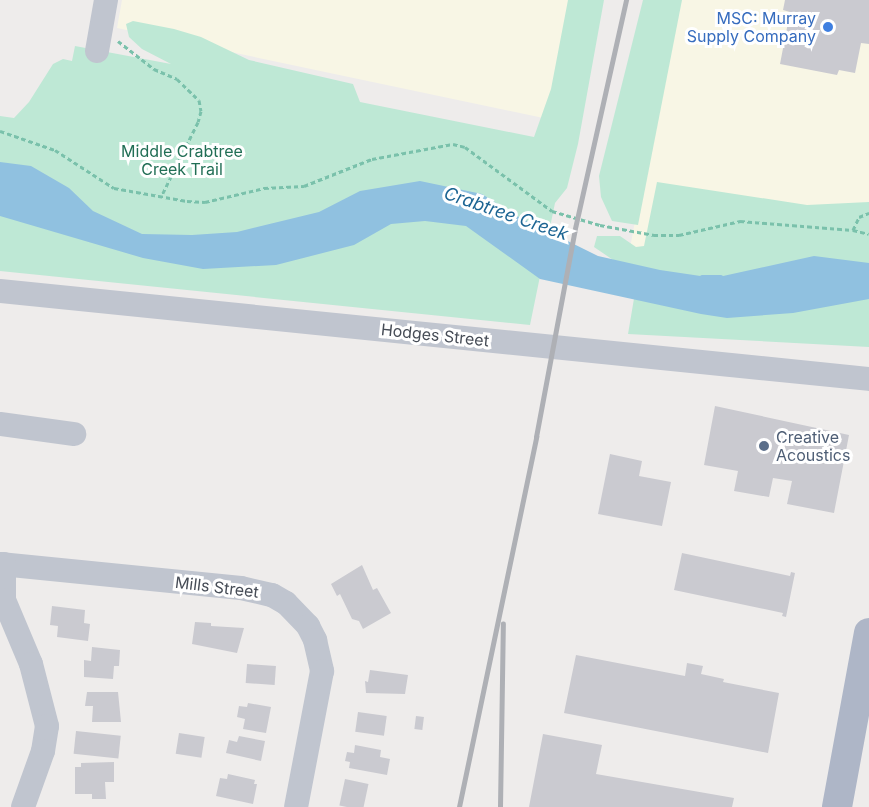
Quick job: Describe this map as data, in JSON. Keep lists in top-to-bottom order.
{
  "streets": {
    "street": ["Hodges Street", "Mills Street"]
  },
  "water": ["Crabtree Creek"],
  "parks": ["Middle Crabtree Creek Trail"],
  "places": ["MSC: Murray Supply Company", "Creative Acoustics"]
}
